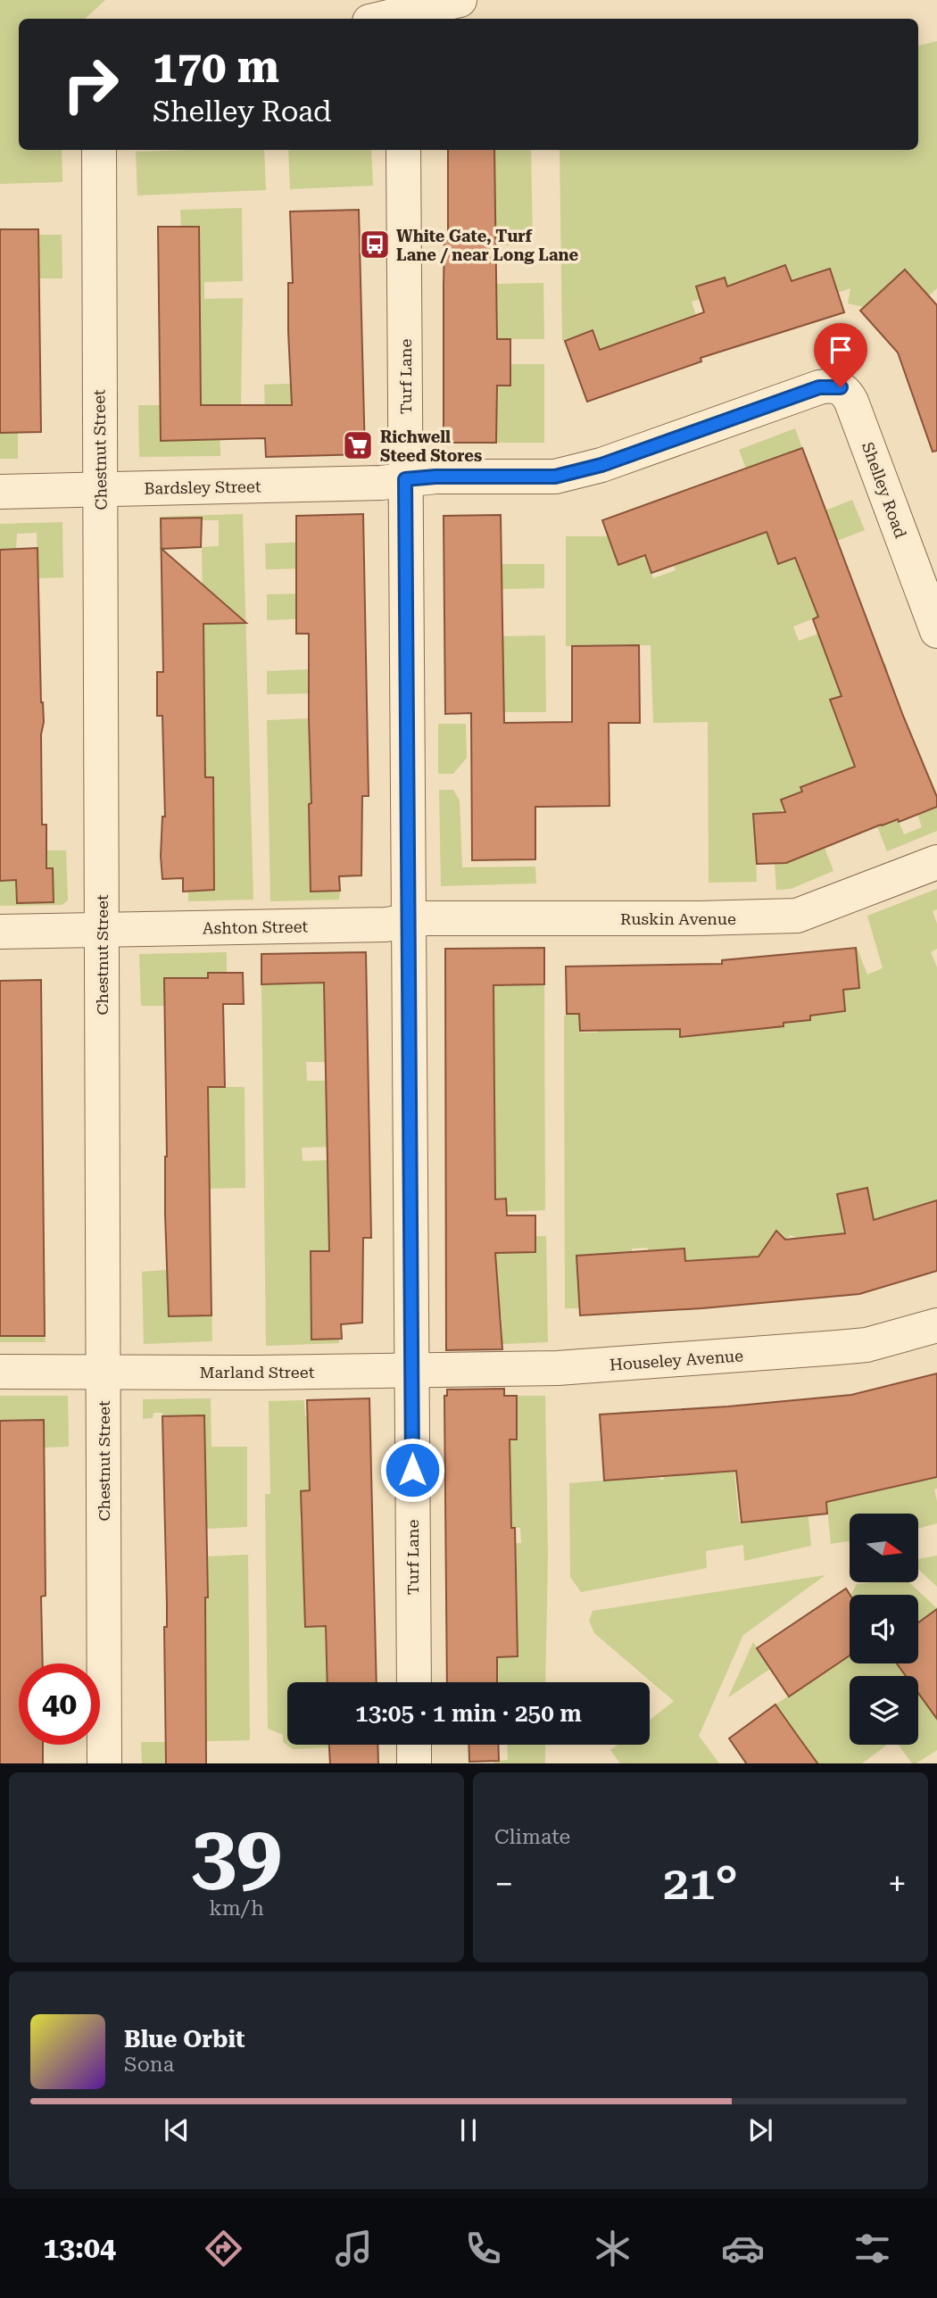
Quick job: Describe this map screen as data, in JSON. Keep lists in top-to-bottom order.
{
  "streets": {
    "street": [
      "Turf Lane",
      "Chestnut Street",
      "Bardsley Street",
      "Shelley Road",
      "Ruskin Avenue",
      "Ashton Street",
      "Houseley Avenue",
      "Marland Street"
    ]
  },
  "crossings": [
    ["Turf Lane", "Bardsley Street"],
    ["Turf Lane", "Shelley Road"],
    ["Turf Lane", "Ruskin Avenue"],
    ["Turf Lane", "Ashton Street"],
    ["Turf Lane", "Houseley Avenue"],
    ["Turf Lane", "Marland Street"],
    ["Chestnut Street", "Bardsley Street"],
    ["Chestnut Street", "Ashton Street"],
    ["Chestnut Street", "Marland Street"],
    ["Bardsley Street", "Shelley Road"],
    ["Ruskin Avenue", "Ashton Street"],
    ["Houseley Avenue", "Marland Street"]
  ],
  "places": {
    "bus stop": ["White Gate, Turf Lane / near Long Lane"],
    "supermarket": ["Richwell Steed Stores"]
  },
  "north": "right",
  "page": {
    "turn": ["170 m", "Shelley Road"],
    "limit": "40",
    "trip": "13:05 · 1 min · 250 m",
    "tile": [
      ["39", "km/h"],
      "Climate"
    ],
    "heat": ["−", "21°", "+"],
    "song": ["Blue Orbit", "Sona"],
    "tabs": "13:04"
  }
}
